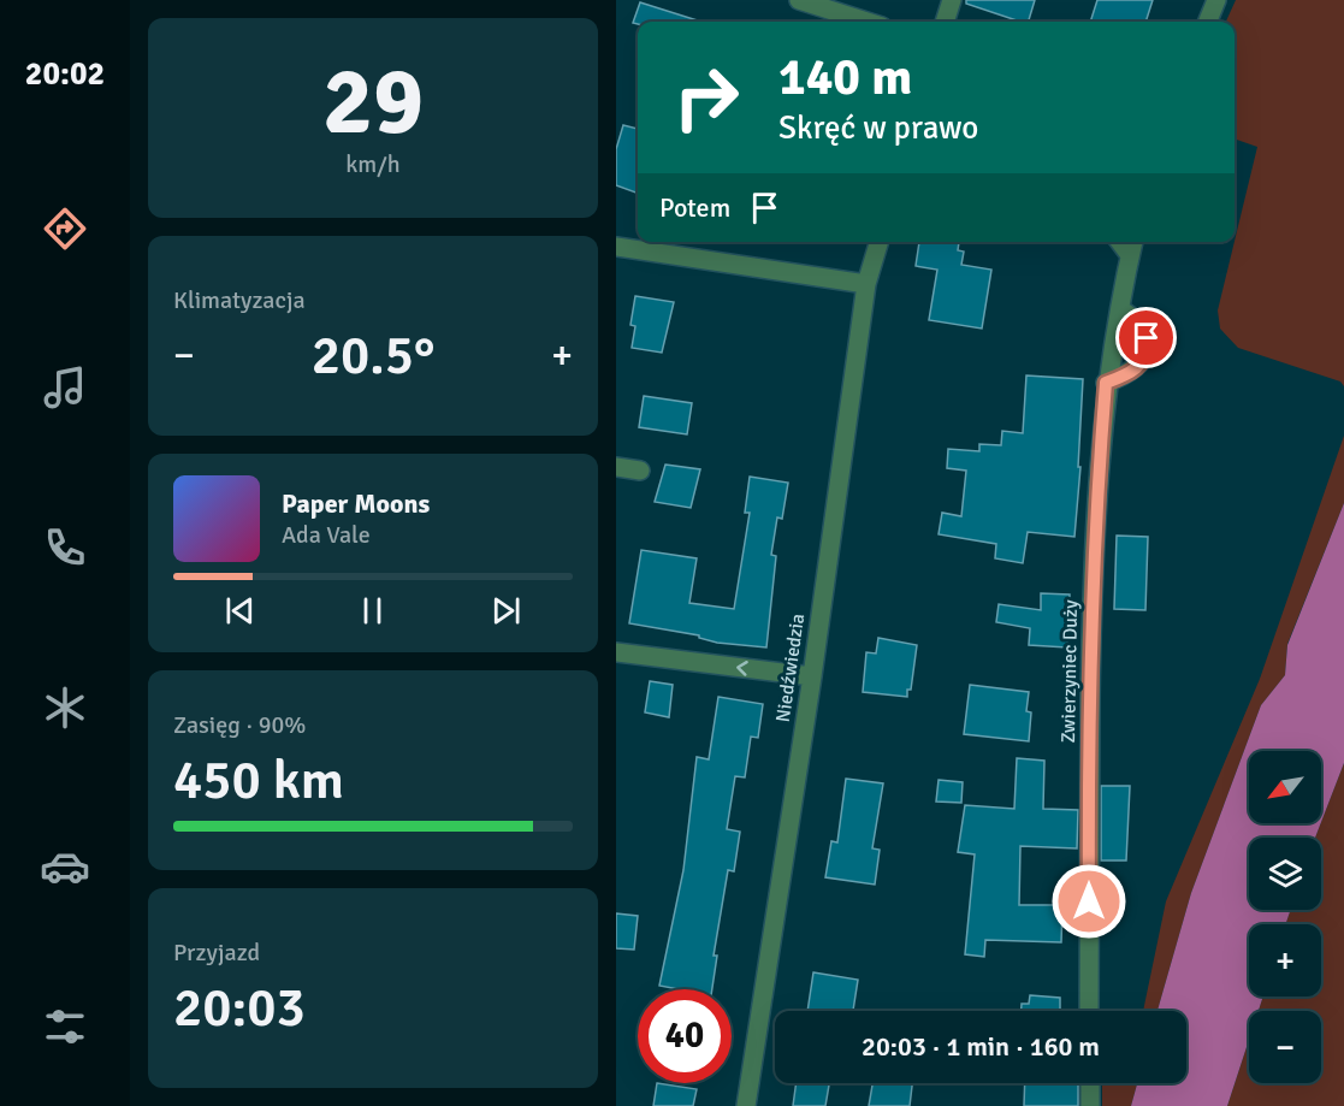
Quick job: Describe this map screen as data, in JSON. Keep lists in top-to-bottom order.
{
  "streets": {
    "street": ["Niedźwiedzia", "Zwierzyniec Duży"]
  },
  "north": "bottom left",
  "page": {
    "tabs": "20:02",
    "tile": [
      ["29", "km/h"],
      "Klimatyzacja",
      ["Zasięg · 90%", "450 km"],
      ["Przyjazd", "20:03"]
    ],
    "turn": ["140 m", "Skręć w prawo"],
    "then": "Potem",
    "heat": ["−", "20.5°", "+"],
    "song": ["Paper Moons", "Ada Vale"],
    "map_buttons": ["+", "−"],
    "limit": "40",
    "trip": "20:03 · 1 min · 160 m"
  }
}
